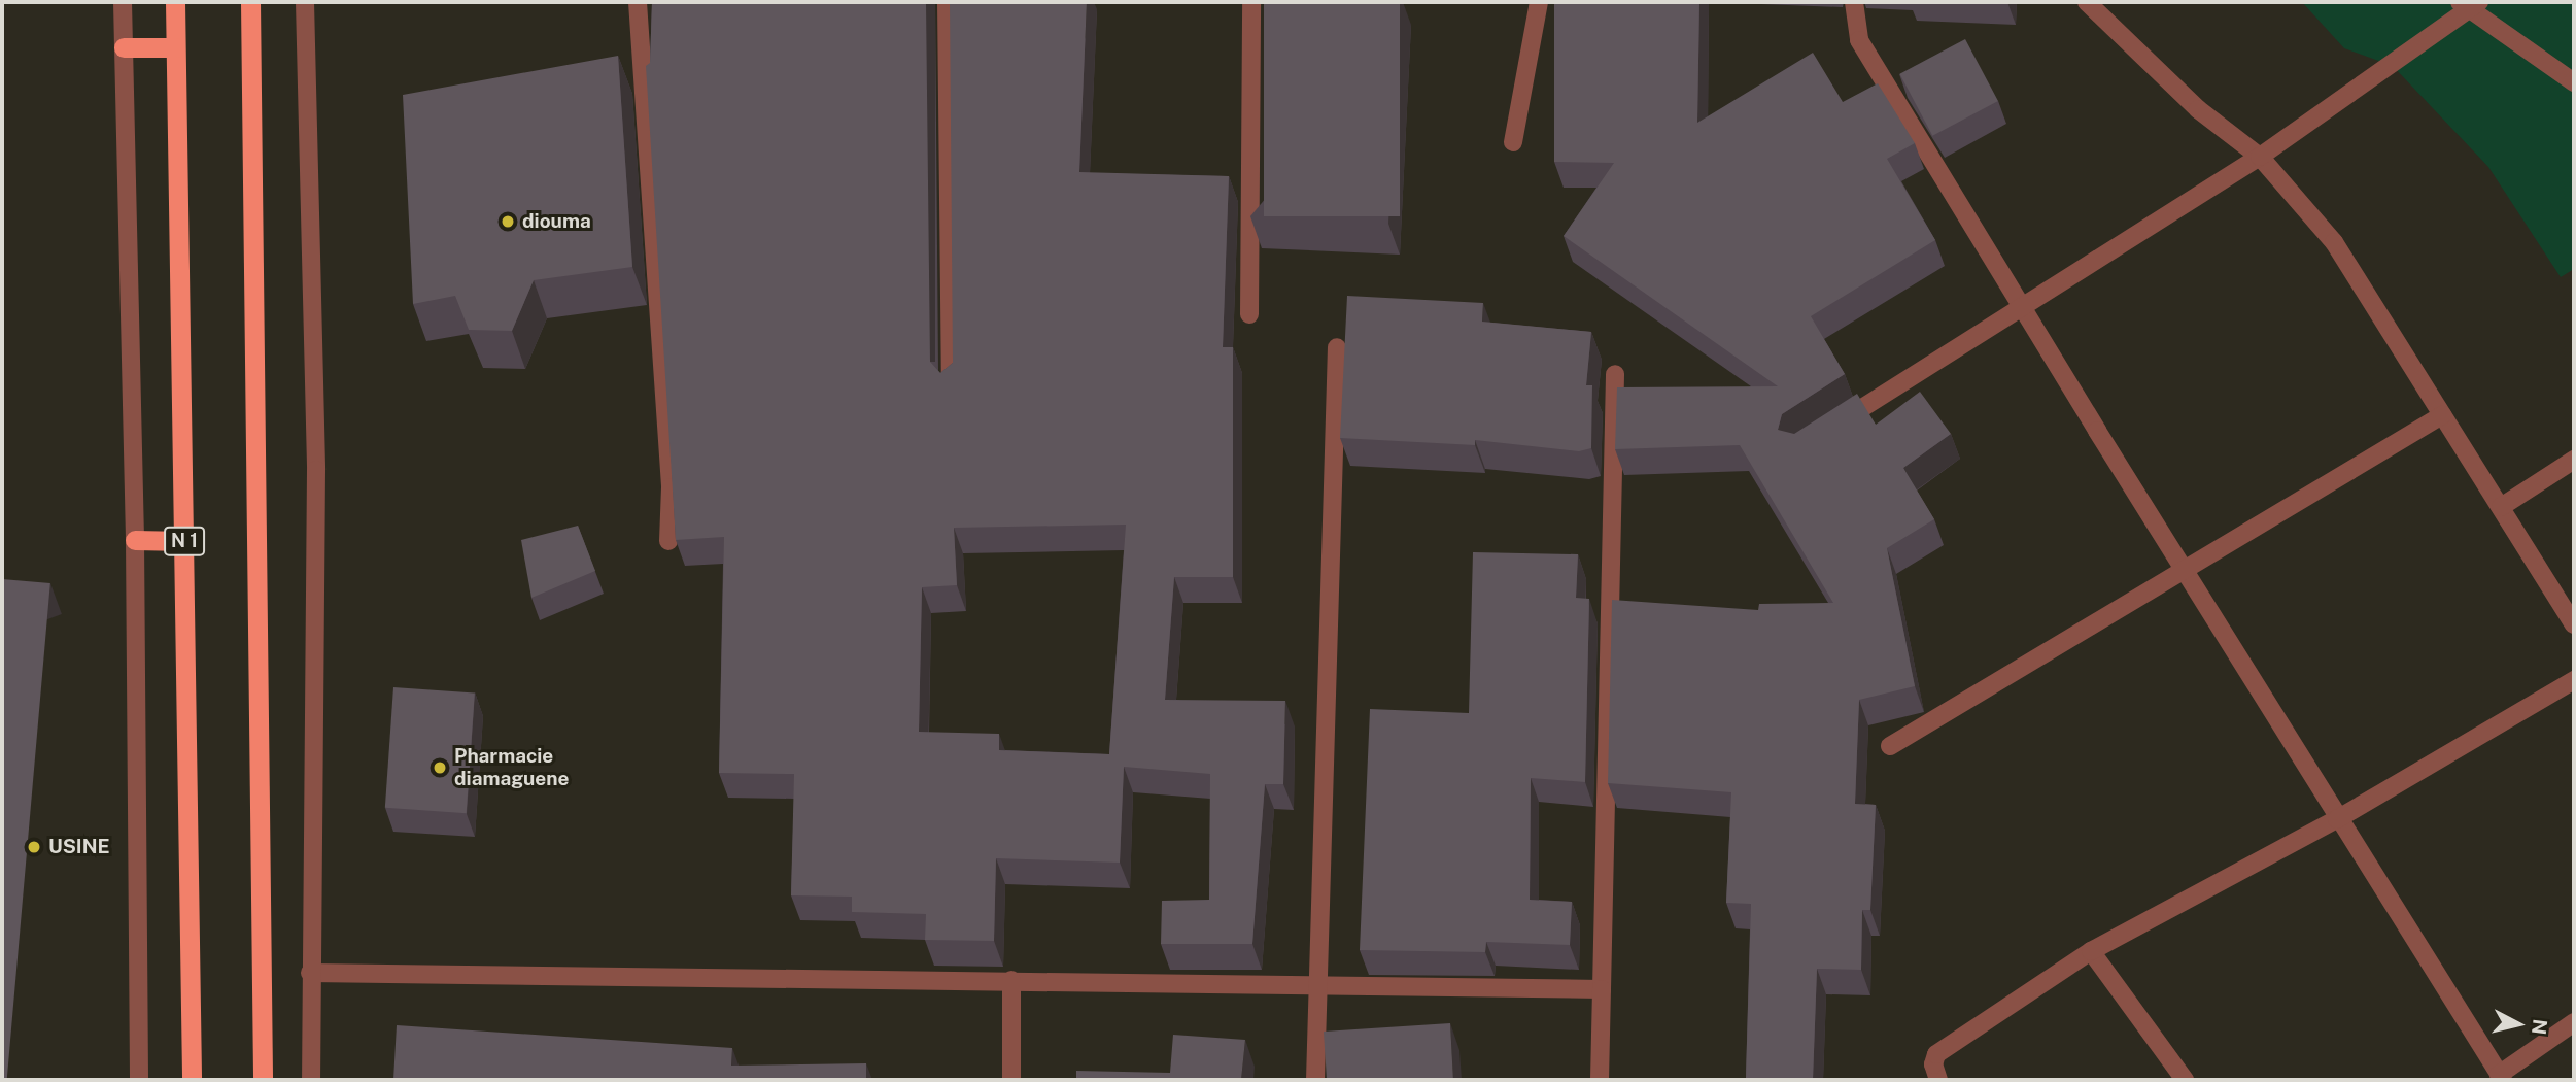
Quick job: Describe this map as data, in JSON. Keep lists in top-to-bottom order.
{
  "streets": {
    "highway": ["N 1"]
  },
  "places": ["diouma", "Pharmacie diamaguene", "USINE"],
  "north": "right"
}
